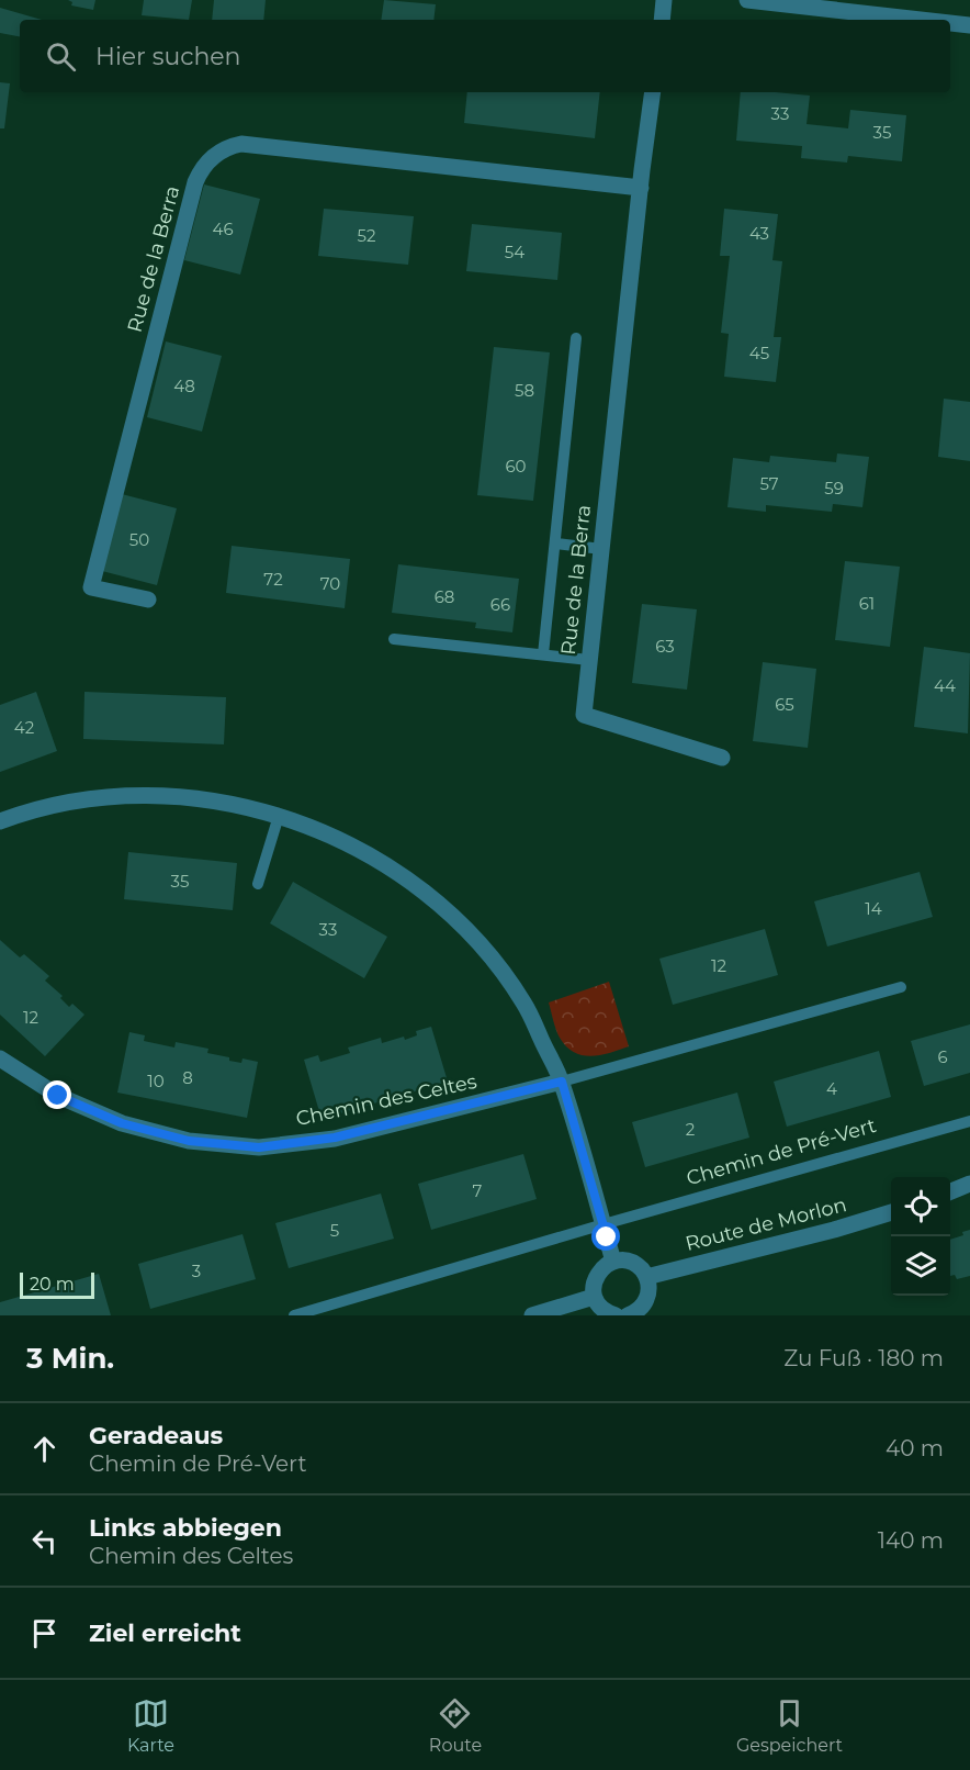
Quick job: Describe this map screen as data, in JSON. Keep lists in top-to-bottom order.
{
  "streets": {
    "street": ["Rue de la Berra", "Chemin des Celtes", "Route de Morlon"],
    "lane": ["Chemin de Pré-Vert"]
  },
  "house_numbers": [
    "33",
    "35",
    "46",
    "43",
    "52",
    "54",
    "45",
    "48",
    "58",
    "60",
    "57",
    "59",
    "50",
    "72",
    "70",
    "68",
    "61",
    "66",
    "63",
    "44",
    "65",
    "42",
    "35",
    "14",
    "33",
    "12",
    "12",
    "6",
    "8",
    "10",
    "4",
    "2",
    "7",
    "5",
    "3"
  ],
  "scale_bar": "20 m",
  "page": {
    "search": "Hier suchen",
    "scale": "20 m",
    "heading": ["3 Min.", "Zu Fuß · 180 m"],
    "list": [
      ["Geradeaus", "Chemin de Pré-Vert", "40 m"],
      ["Links abbiegen", "Chemin des Celtes", "140 m"],
      "Ziel erreicht"
    ],
    "nav": ["Karte", "Route", "Gespeichert"]
  }
}
